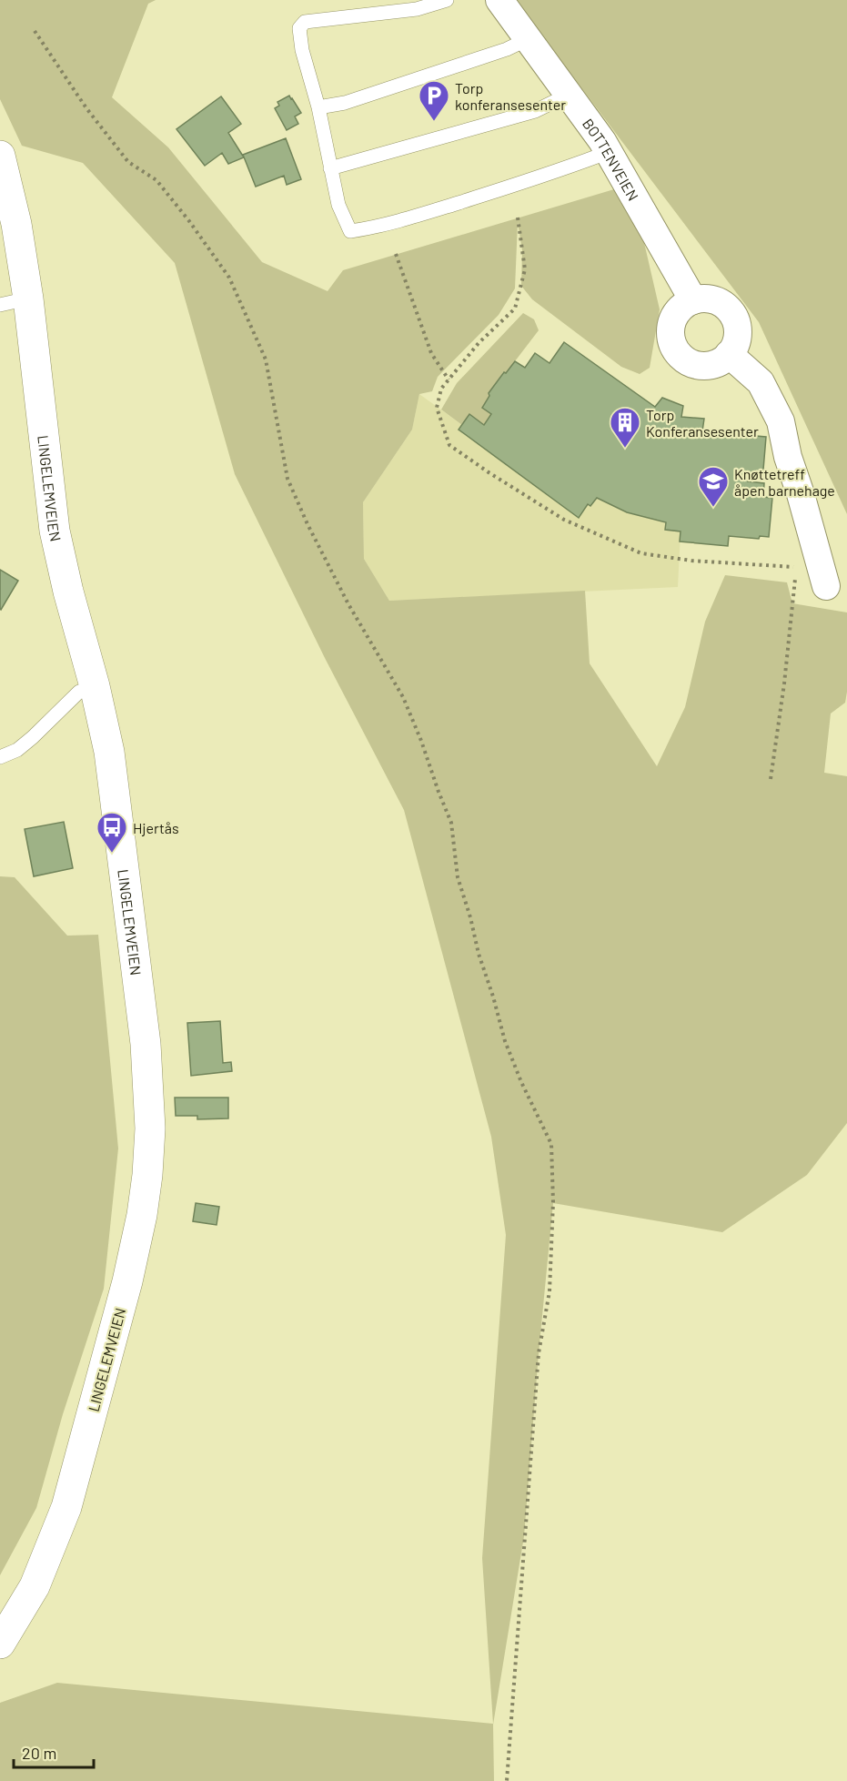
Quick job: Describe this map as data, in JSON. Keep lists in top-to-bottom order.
{
  "streets": {
    "main road": ["LINGELEMVEIEN"],
    "street": ["BOTTENVEIEN"]
  },
  "places": {
    "parking": ["Torp konferansesenter"],
    "building": ["Torp Konferansesenter"],
    "school or university": ["Knøttetreff åpen barnehage"],
    "bus stop": ["Hjertås"]
  },
  "scale_bar": "20 m"
}
